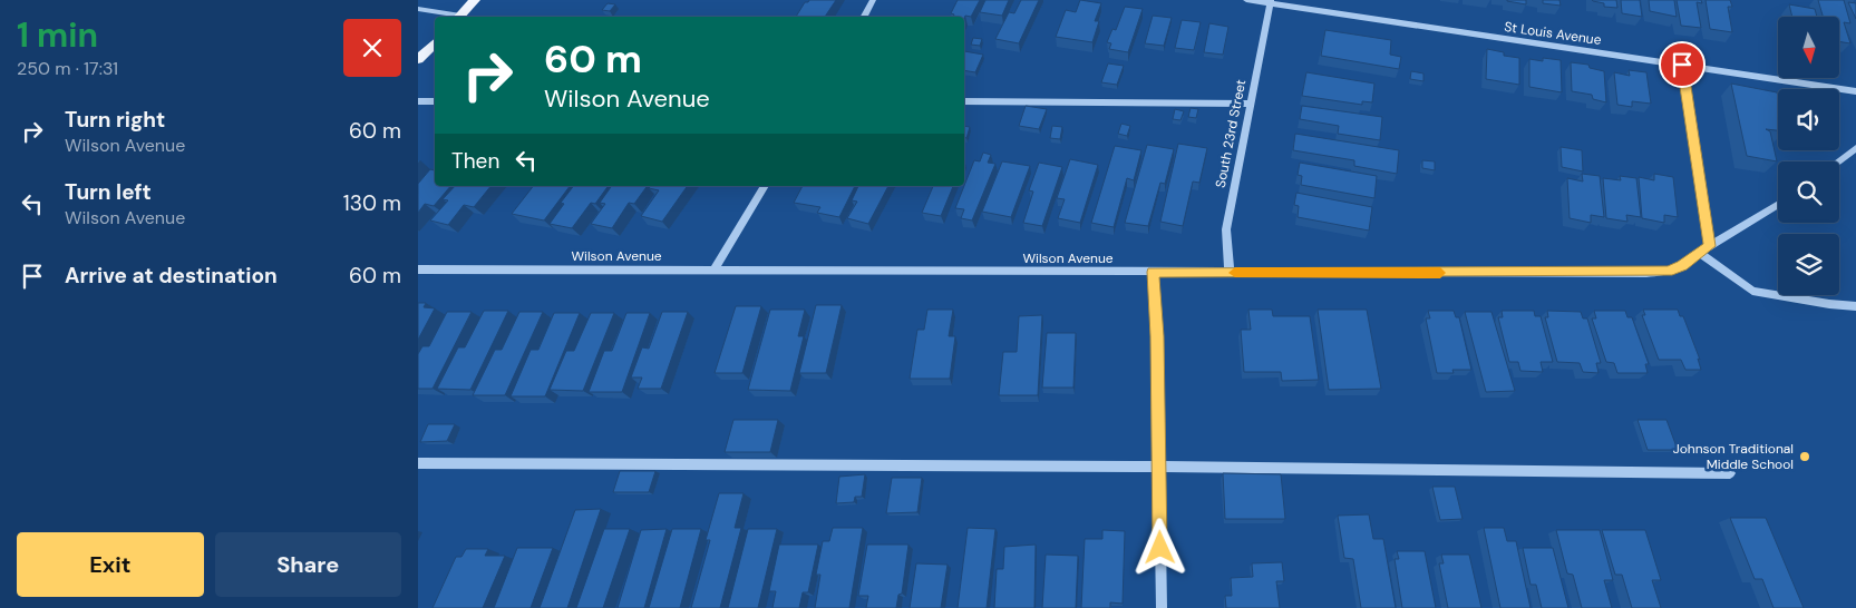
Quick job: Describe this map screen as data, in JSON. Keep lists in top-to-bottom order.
{
  "streets": {
    "street": ["St Louis Avenue", "South 23rd Street", "Wilson Avenue"]
  },
  "crossings": [
    ["St Louis Avenue", "South 23rd Street"],
    ["South 23rd Street", "Wilson Avenue"]
  ],
  "places": ["Johnson Traditional Middle School"],
  "north": "bottom",
  "page": {
    "heading": ["1 min", "250 m · 17:31"],
    "turn": ["60 m", "Wilson Avenue"],
    "list": [
      {
        "name": "Turn right",
        "note": "Wilson Avenue",
        "value": "60 m"
      },
      {
        "name": "Turn left",
        "note": "Wilson Avenue",
        "value": "130 m"
      },
      {
        "name": "Arrive at destination",
        "value": "60 m"
      }
    ],
    "then": "Then",
    "buttons": ["Exit", "Share"]
  }
}
